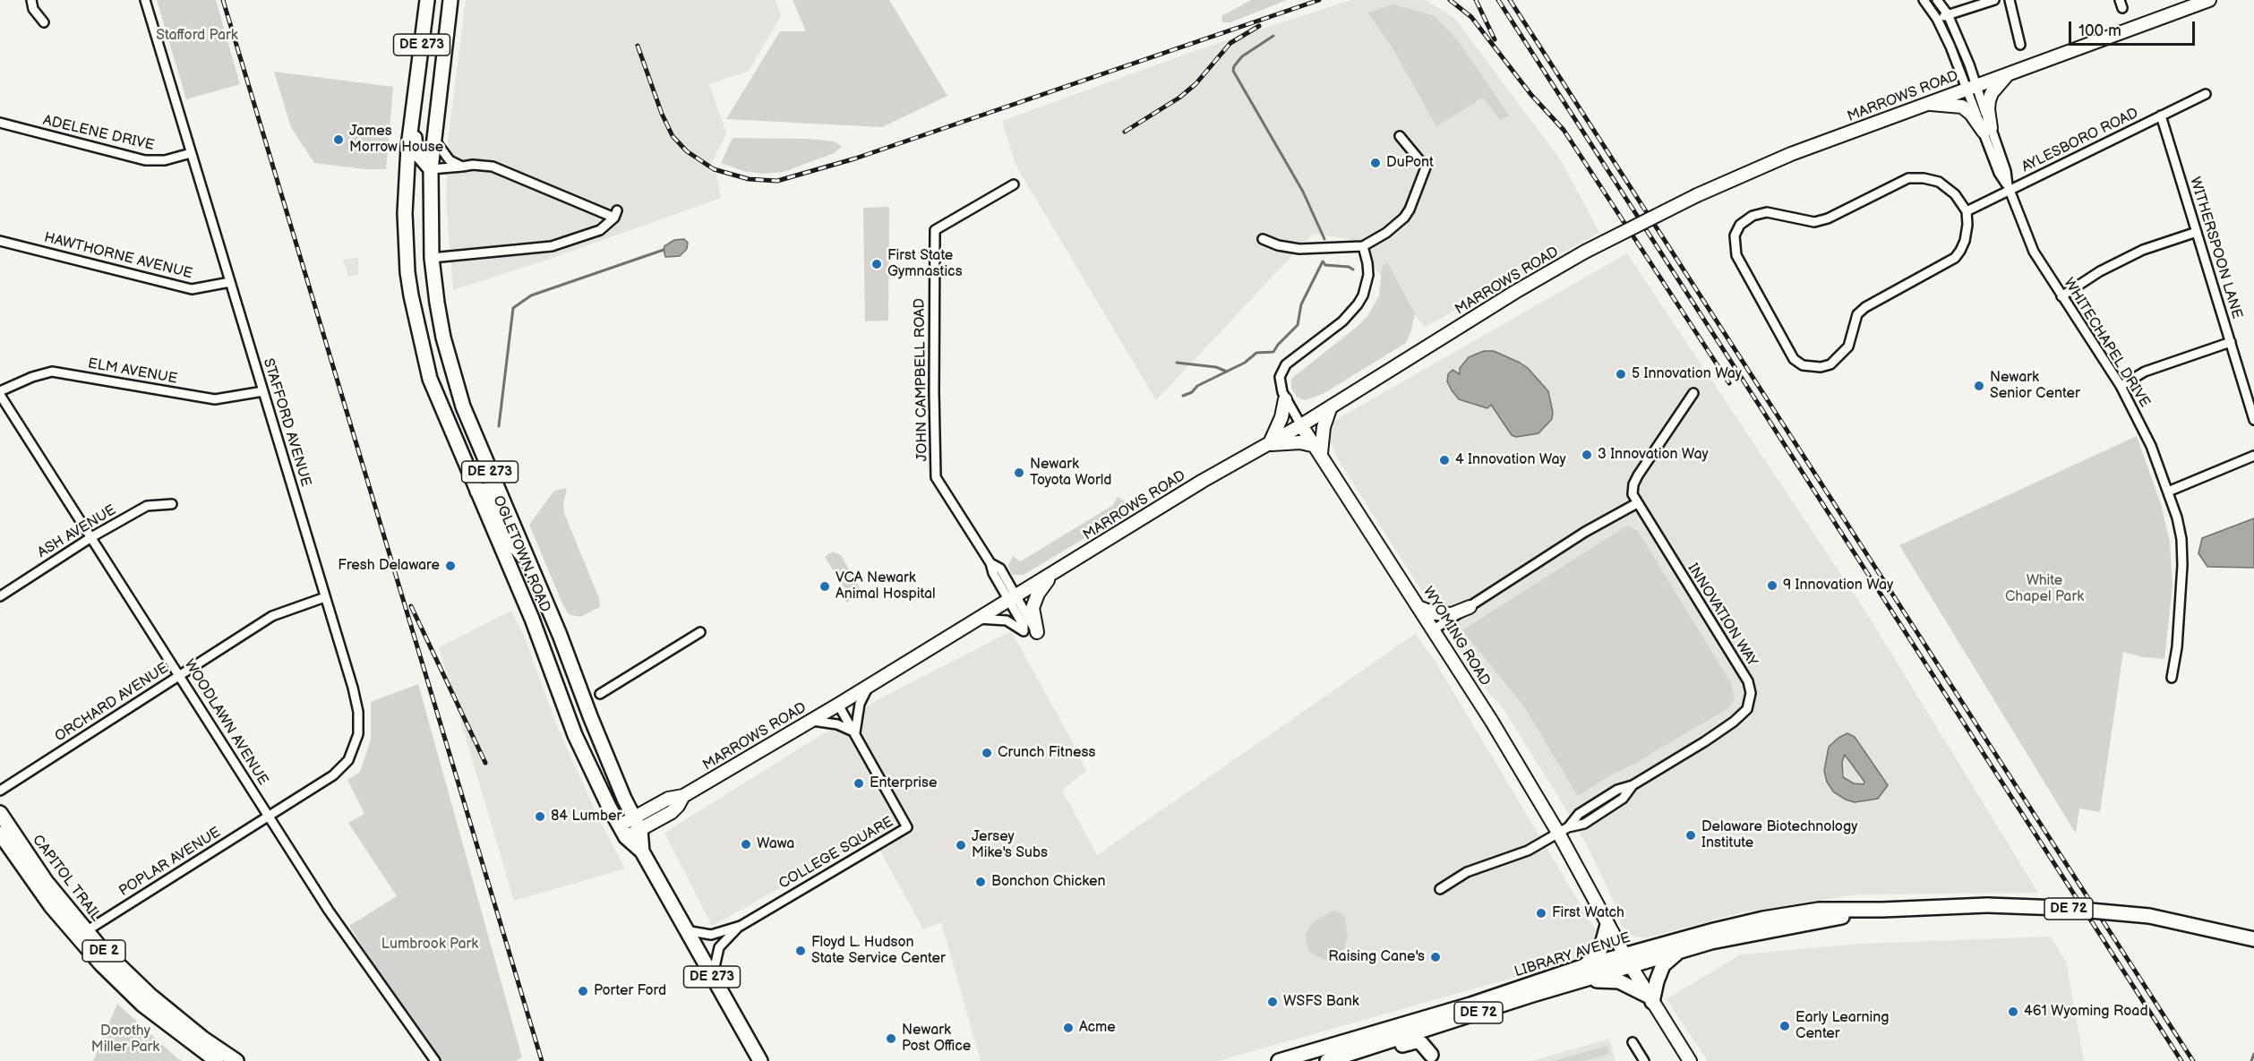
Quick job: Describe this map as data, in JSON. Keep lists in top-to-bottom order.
{
  "streets": {
    "main road": [
      "DE 273",
      "OGLETOWN ROAD",
      "CAPITOL TRAIL",
      "DE 72",
      "DE 2",
      "LIBRARY AVENUE"
    ],
    "street": [
      "MARROWS ROAD",
      "ADELENE DRIVE",
      "AYLESBORO ROAD",
      "WITHERSPOON LANE",
      "HAWTHORNE AVENUE",
      "WHITECHAPEL DRIVE",
      "ELM AVENUE",
      "JOHN CAMPBELL ROAD",
      "STAFFORD AVENUE",
      "ASH AVENUE",
      "INNOVATION WAY",
      "WYOMING ROAD",
      "ORCHARD AVENUE",
      "WOODLAWN AVENUE",
      "COLLEGE SQUARE",
      "POPLAR AVENUE"
    ]
  },
  "crossings": [
    ["MARROWS ROAD", "WHITECHAPEL DRIVE"],
    ["MARROWS ROAD", "JOHN CAMPBELL ROAD"],
    ["MARROWS ROAD", "OGLETOWN ROAD"],
    ["MARROWS ROAD", "WYOMING ROAD"],
    ["MARROWS ROAD", "COLLEGE SQUARE"],
    ["ADELENE DRIVE", "STAFFORD AVENUE"],
    ["AYLESBORO ROAD", "WITHERSPOON LANE"],
    ["AYLESBORO ROAD", "WHITECHAPEL DRIVE"],
    ["HAWTHORNE AVENUE", "STAFFORD AVENUE"],
    ["ELM AVENUE", "STAFFORD AVENUE"],
    ["ELM AVENUE", "WOODLAWN AVENUE"],
    ["STAFFORD AVENUE", "ORCHARD AVENUE"],
    ["STAFFORD AVENUE", "WOODLAWN AVENUE"],
    ["STAFFORD AVENUE", "POPLAR AVENUE"],
    ["ASH AVENUE", "WOODLAWN AVENUE"],
    ["INNOVATION WAY", "WYOMING ROAD"],
    ["WYOMING ROAD", "LIBRARY AVENUE"],
    ["ORCHARD AVENUE", "WOODLAWN AVENUE"],
    ["WOODLAWN AVENUE", "POPLAR AVENUE"],
    ["POPLAR AVENUE", "CAPITOL TRAIL"]
  ],
  "parks": [
    "Stafford Park",
    "White Chapel Park",
    "Lumbrook Park",
    "Dorothy Miller Park"
  ],
  "places": [
    "James Morrow House",
    "DuPont",
    "First State Gymnastics",
    "5 Innovation Way",
    "Newark Senior Center",
    "3 Innovation Way",
    "4 Innovation Way",
    "Newark Toyota World",
    "Fresh Delaware",
    "9 Innovation Way",
    "VCA Newark Animal Hospital",
    "Crunch Fitness",
    "Enterprise",
    "84 Lumber",
    "Delaware Biotechnology Institute",
    "Wawa",
    "Jersey Mike's Subs",
    "Bonchon Chicken",
    "First Watch",
    "Floyd L. Hudson State Service Center",
    "Raising Cane's",
    "Porter Ford",
    "WSFS Bank",
    "461 Wyoming Road",
    "Early Learning Center",
    "Acme",
    "Newark Post Office"
  ],
  "scale_bar": "100 m"
}
